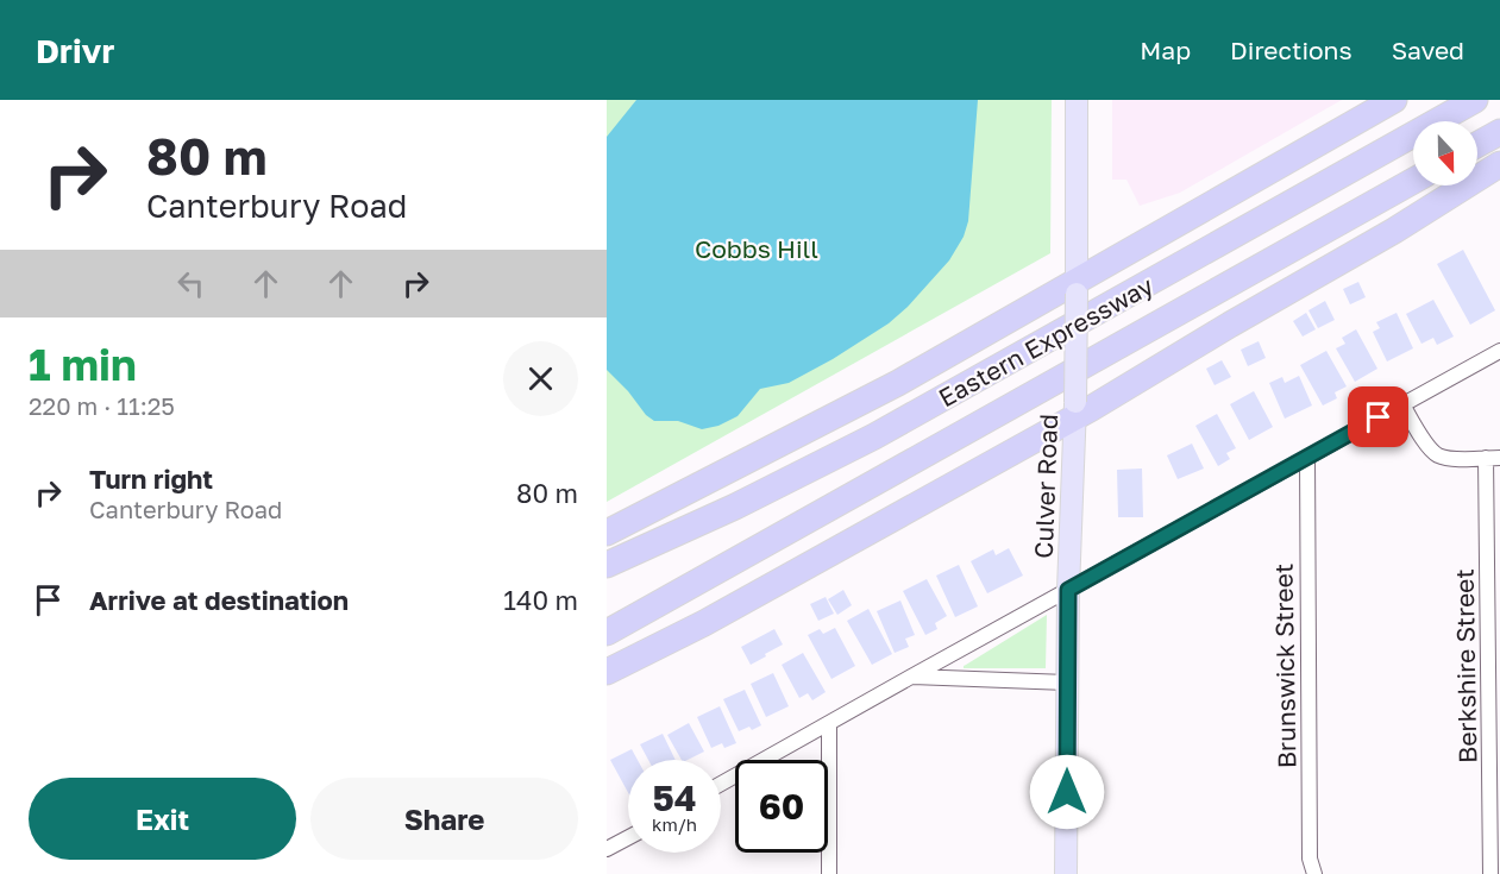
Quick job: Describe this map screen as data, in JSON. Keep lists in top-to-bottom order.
{
  "streets": {
    "highway": ["Eastern Expressway"],
    "main road": ["Culver Road"],
    "street": ["Brunswick Street", "Berkshire Street"]
  },
  "parks": ["Cobbs Hill"],
  "north": "bottom",
  "page": {
    "header": "Drivr",
    "nav": ["Map", "Directions", "Saved"],
    "turn": ["80 m", "Canterbury Road"],
    "heading": ["1 min", "220 m · 11:25"],
    "list": [
      {
        "name": "Turn right",
        "note": "Canterbury Road",
        "value": "80 m"
      },
      {
        "name": "Arrive at destination",
        "value": "140 m"
      }
    ],
    "speed": "54 km/h",
    "limit": "60",
    "buttons": ["Exit", "Share"]
  }
}
